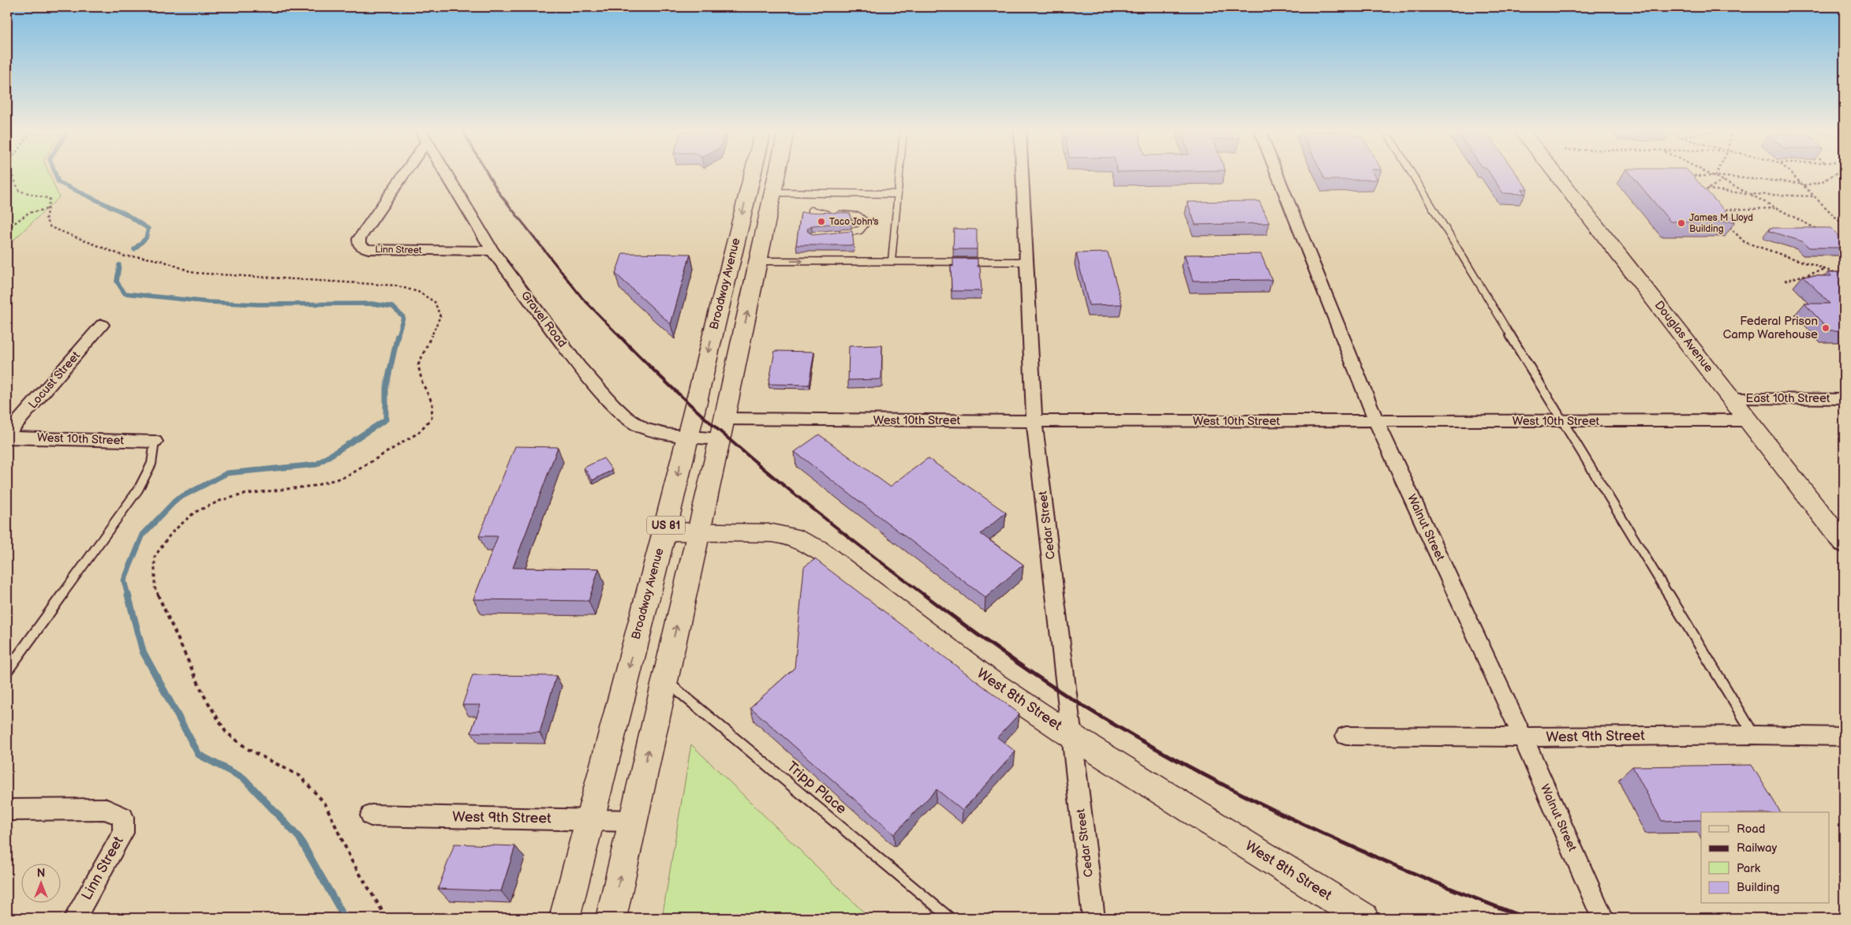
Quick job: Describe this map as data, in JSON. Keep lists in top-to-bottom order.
{
  "streets": {
    "main road": [
      "Broadway Avenue",
      "Douglas Avenue",
      "US 81",
      "West 8th Street"
    ],
    "street": [
      "Linn Street",
      "Gravel Road",
      "Locust Street",
      "East 10th Street",
      "West 10th Street",
      "Cedar Street",
      "Walnut Street",
      "West 9th Street"
    ],
    "lane": ["Tripp Place"]
  },
  "crossings": [
    ["Linn Street", "Gravel Road"],
    ["Broadway Avenue", "Gravel Road"],
    ["Broadway Avenue", "West 8th Street"],
    ["Broadway Avenue", "West 9th Street"],
    ["Gravel Road", "West 10th Street"],
    ["Gravel Road", "US 81"],
    ["Douglas Avenue", "East 10th Street"],
    ["Douglas Avenue", "West 10th Street"],
    ["West 10th Street", "US 81"],
    ["West 10th Street", "Cedar Street"],
    ["West 10th Street", "Walnut Street"],
    ["US 81", "West 8th Street"],
    ["US 81", "West 9th Street"],
    ["US 81", "Tripp Place"],
    ["Cedar Street", "West 8th Street"],
    ["Walnut Street", "West 9th Street"]
  ],
  "places": ["Taco John's", "James M Lloyd Building", "Federal Prison Camp Warehouse"],
  "legend": [
    "Road",
    "Railway",
    "Park",
    "Building"
  ],
  "north": "top"
}
